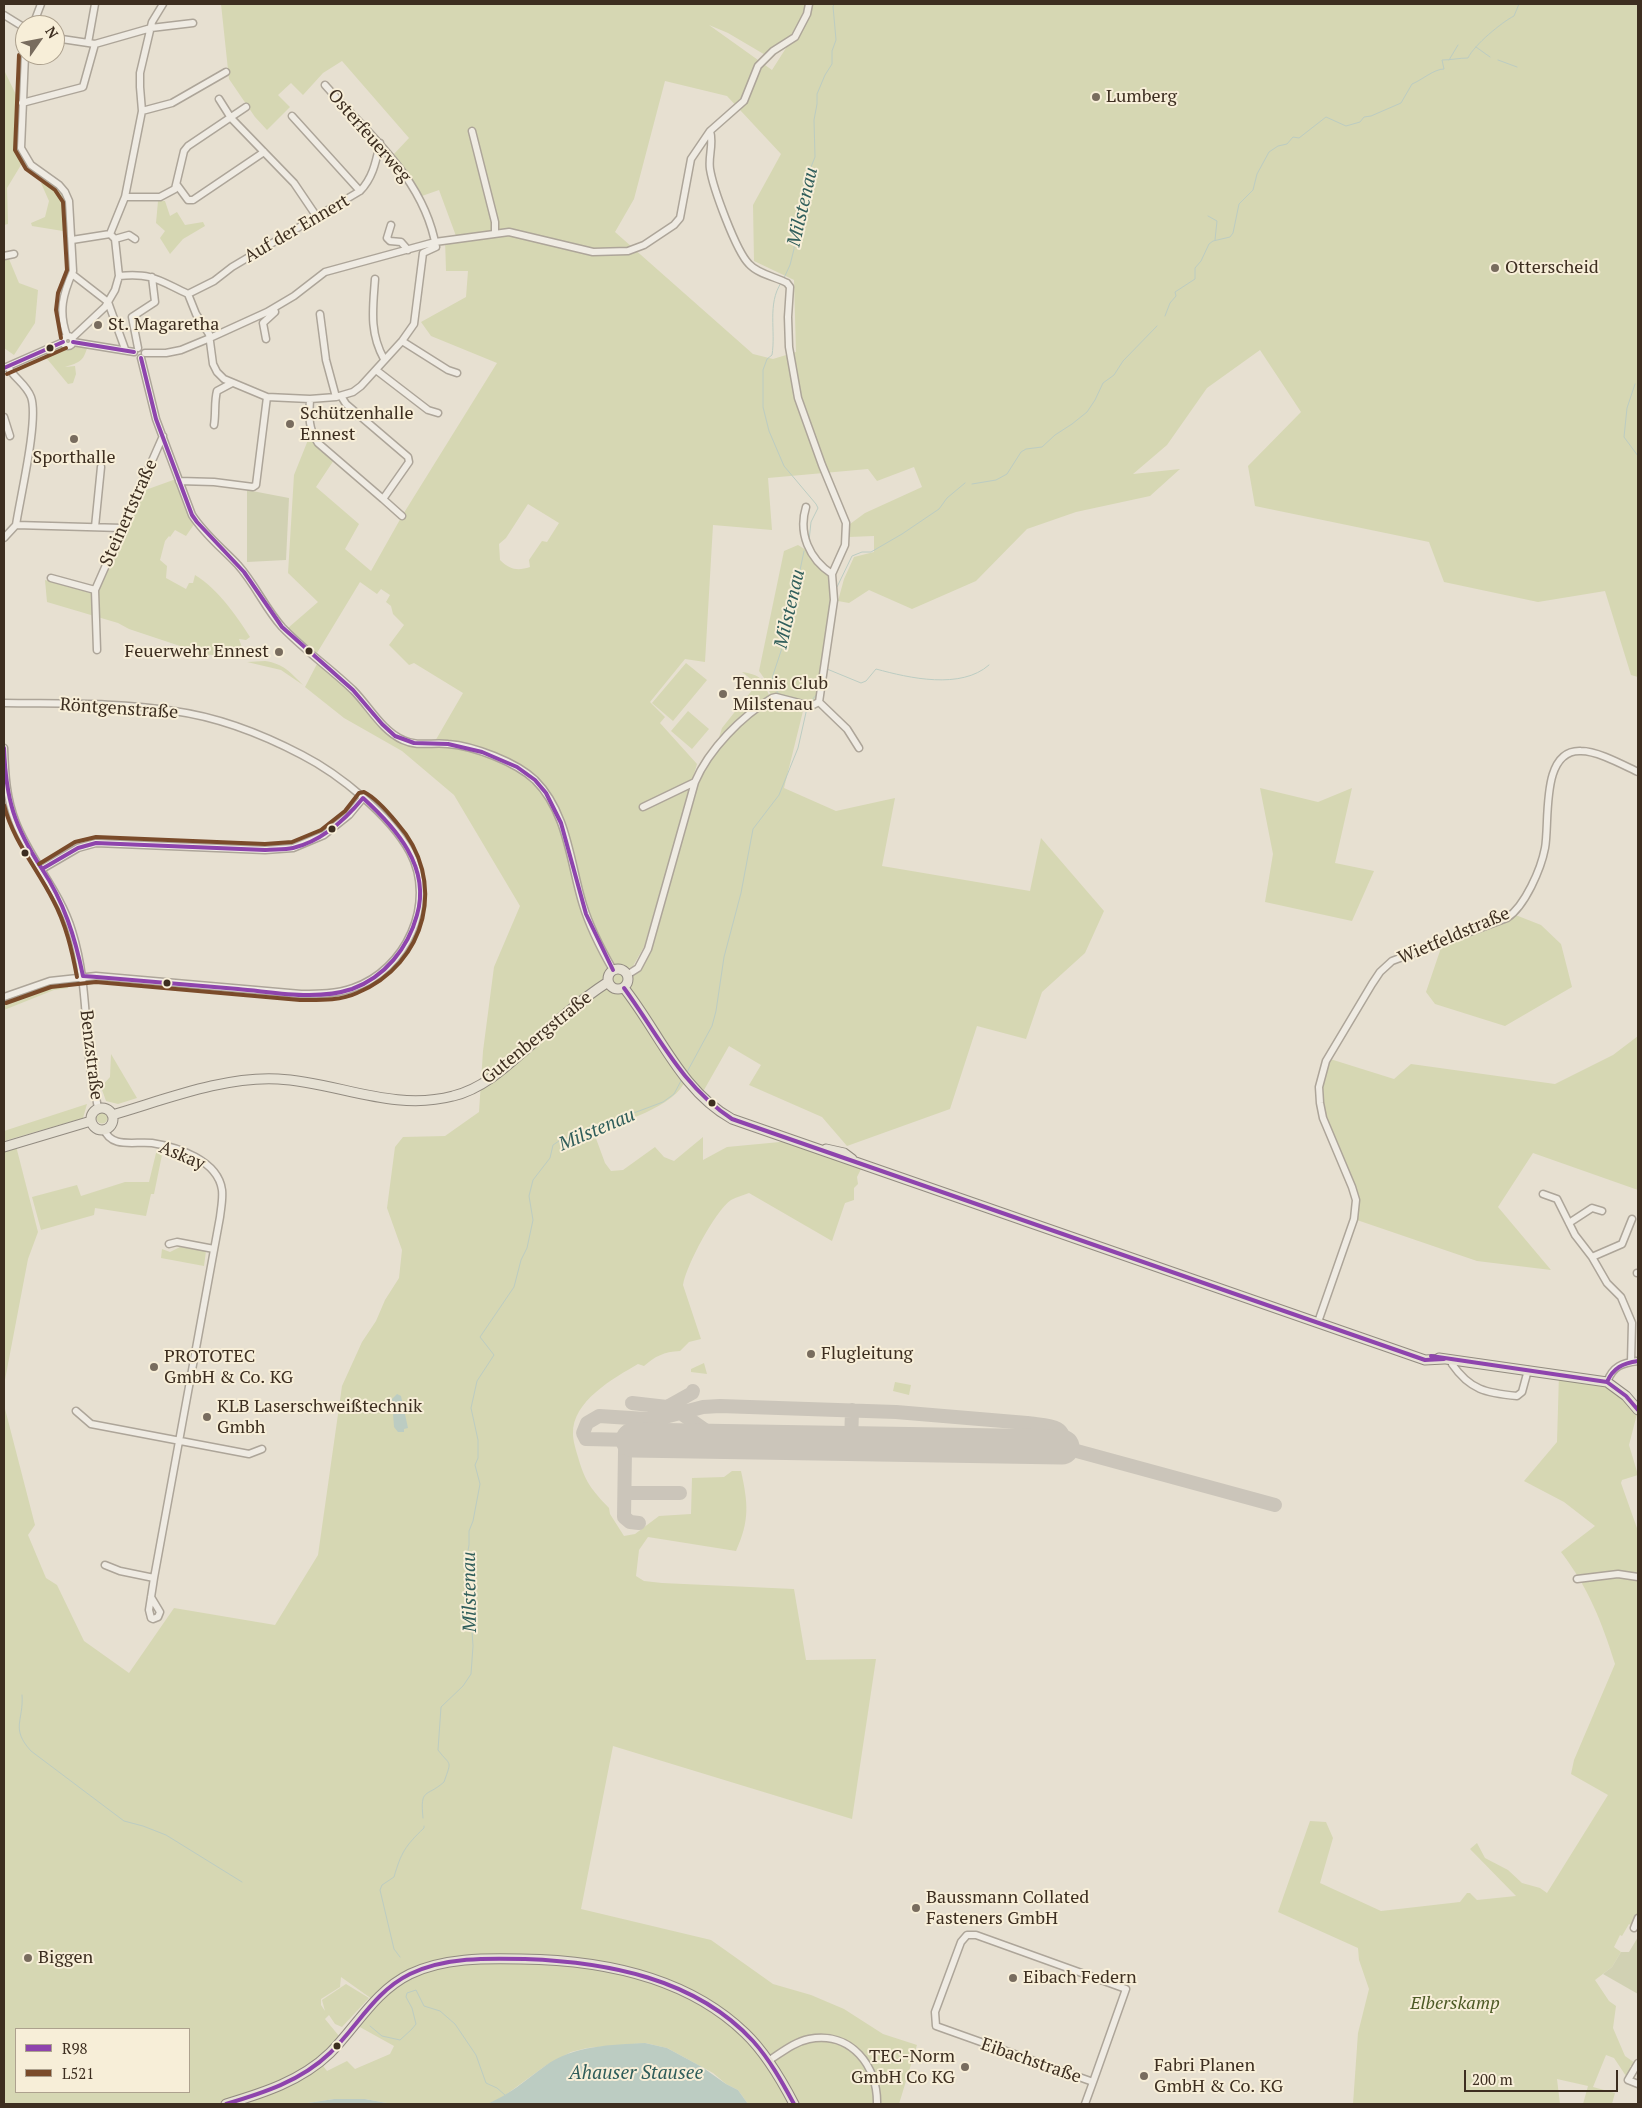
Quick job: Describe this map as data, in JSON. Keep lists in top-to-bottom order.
{
  "streets": {
    "main road": ["Gutenbergstraße"],
    "street": [
      "Osterfeuerweg",
      "Auf der Ennert",
      "Steinertstraße",
      "Röntgenstraße",
      "Wietfeldstraße",
      "Benzstraße",
      "Askay",
      "Eibachstraße"
    ]
  },
  "crossings": [
    ["Osterfeuerweg", "Auf der Ennert"],
    ["Röntgenstraße", "Benzstraße"],
    ["Gutenbergstraße", "Benzstraße"],
    ["Gutenbergstraße", "Askay"],
    ["Benzstraße", "Askay"]
  ],
  "water": ["Milstenau", "Ahauser Stausee"],
  "parks": ["Elberskamp"],
  "places": [
    "Lumberg",
    "Otterscheid",
    "St. Magaretha",
    "Schützenhalle Ennest",
    "Sporthalle",
    "Feuerwehr Ennest",
    "Tennis Club Milstenau",
    "Flugleitung",
    "PROTOTEC GmbH & Co. KG",
    "KLB Laserschweißtechnik Gmbh",
    "Baussmann Collated Fasteners GmbH",
    "Biggen",
    "Eibach Federn",
    "TEC-Norm GmbH Co KG",
    "Fabri Planen GmbH & Co. KG"
  ],
  "lines": ["transit line L521", "transit line R98"],
  "legend": ["R98", "L521"],
  "scale_bar": "200 m",
  "north": "top right"
}
